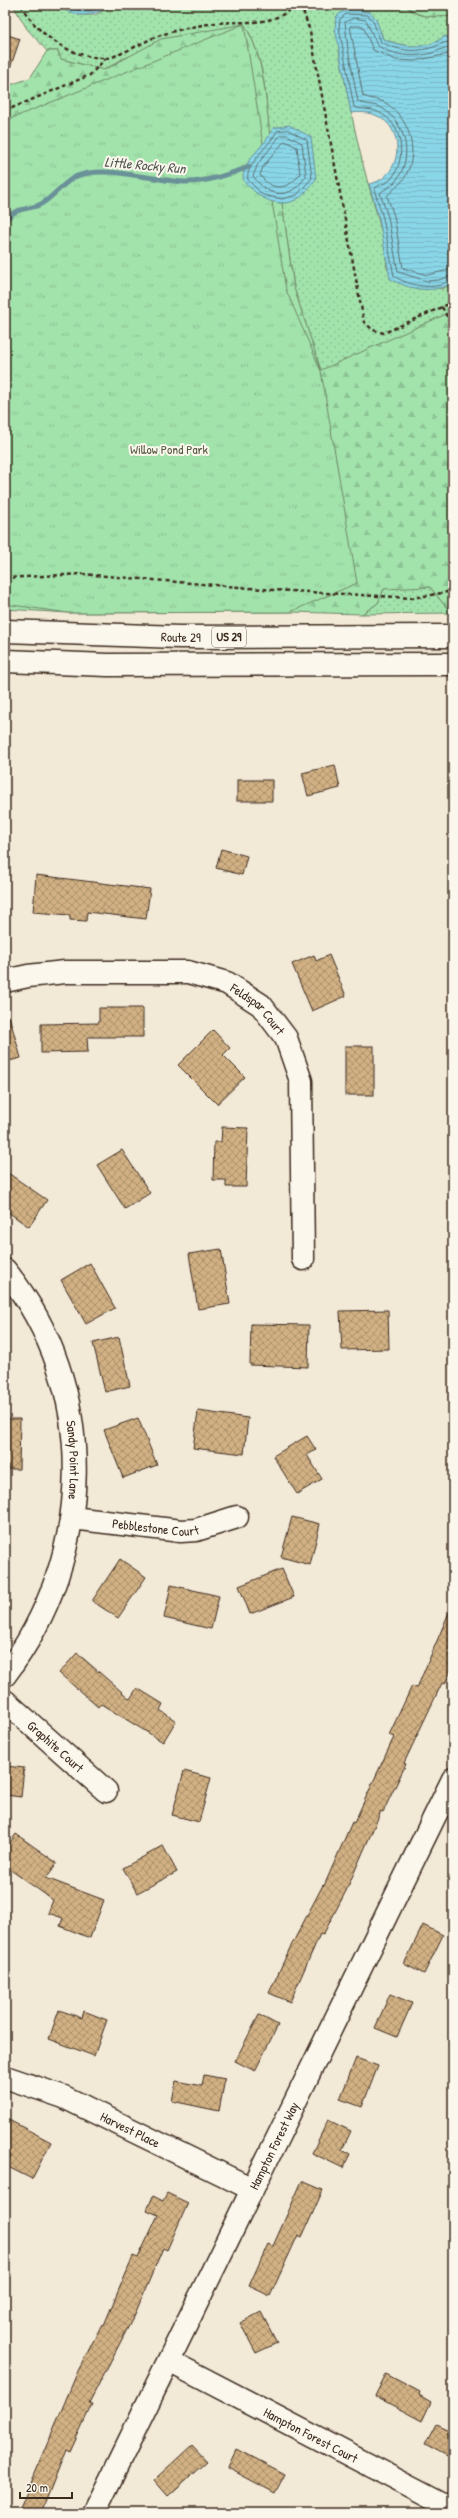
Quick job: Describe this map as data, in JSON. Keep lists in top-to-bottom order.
{
  "streets": {
    "street": [
      "Route 29",
      "US 29",
      "Feldspar Court",
      "Sandy Point Lane",
      "Pebblestone Court",
      "Graphite Court",
      "Harvest Place",
      "Hampton Forest Way",
      "Hampton Forest Court"
    ]
  },
  "crossings": [
    ["Sandy Point Lane", "Pebblestone Court"],
    ["Harvest Place", "Hampton Forest Way"],
    ["Hampton Forest Way", "Hampton Forest Court"]
  ],
  "water": ["Little Rocky Run"],
  "parks": ["Willow Pond Park"],
  "scale_bar": "20 m"
}
